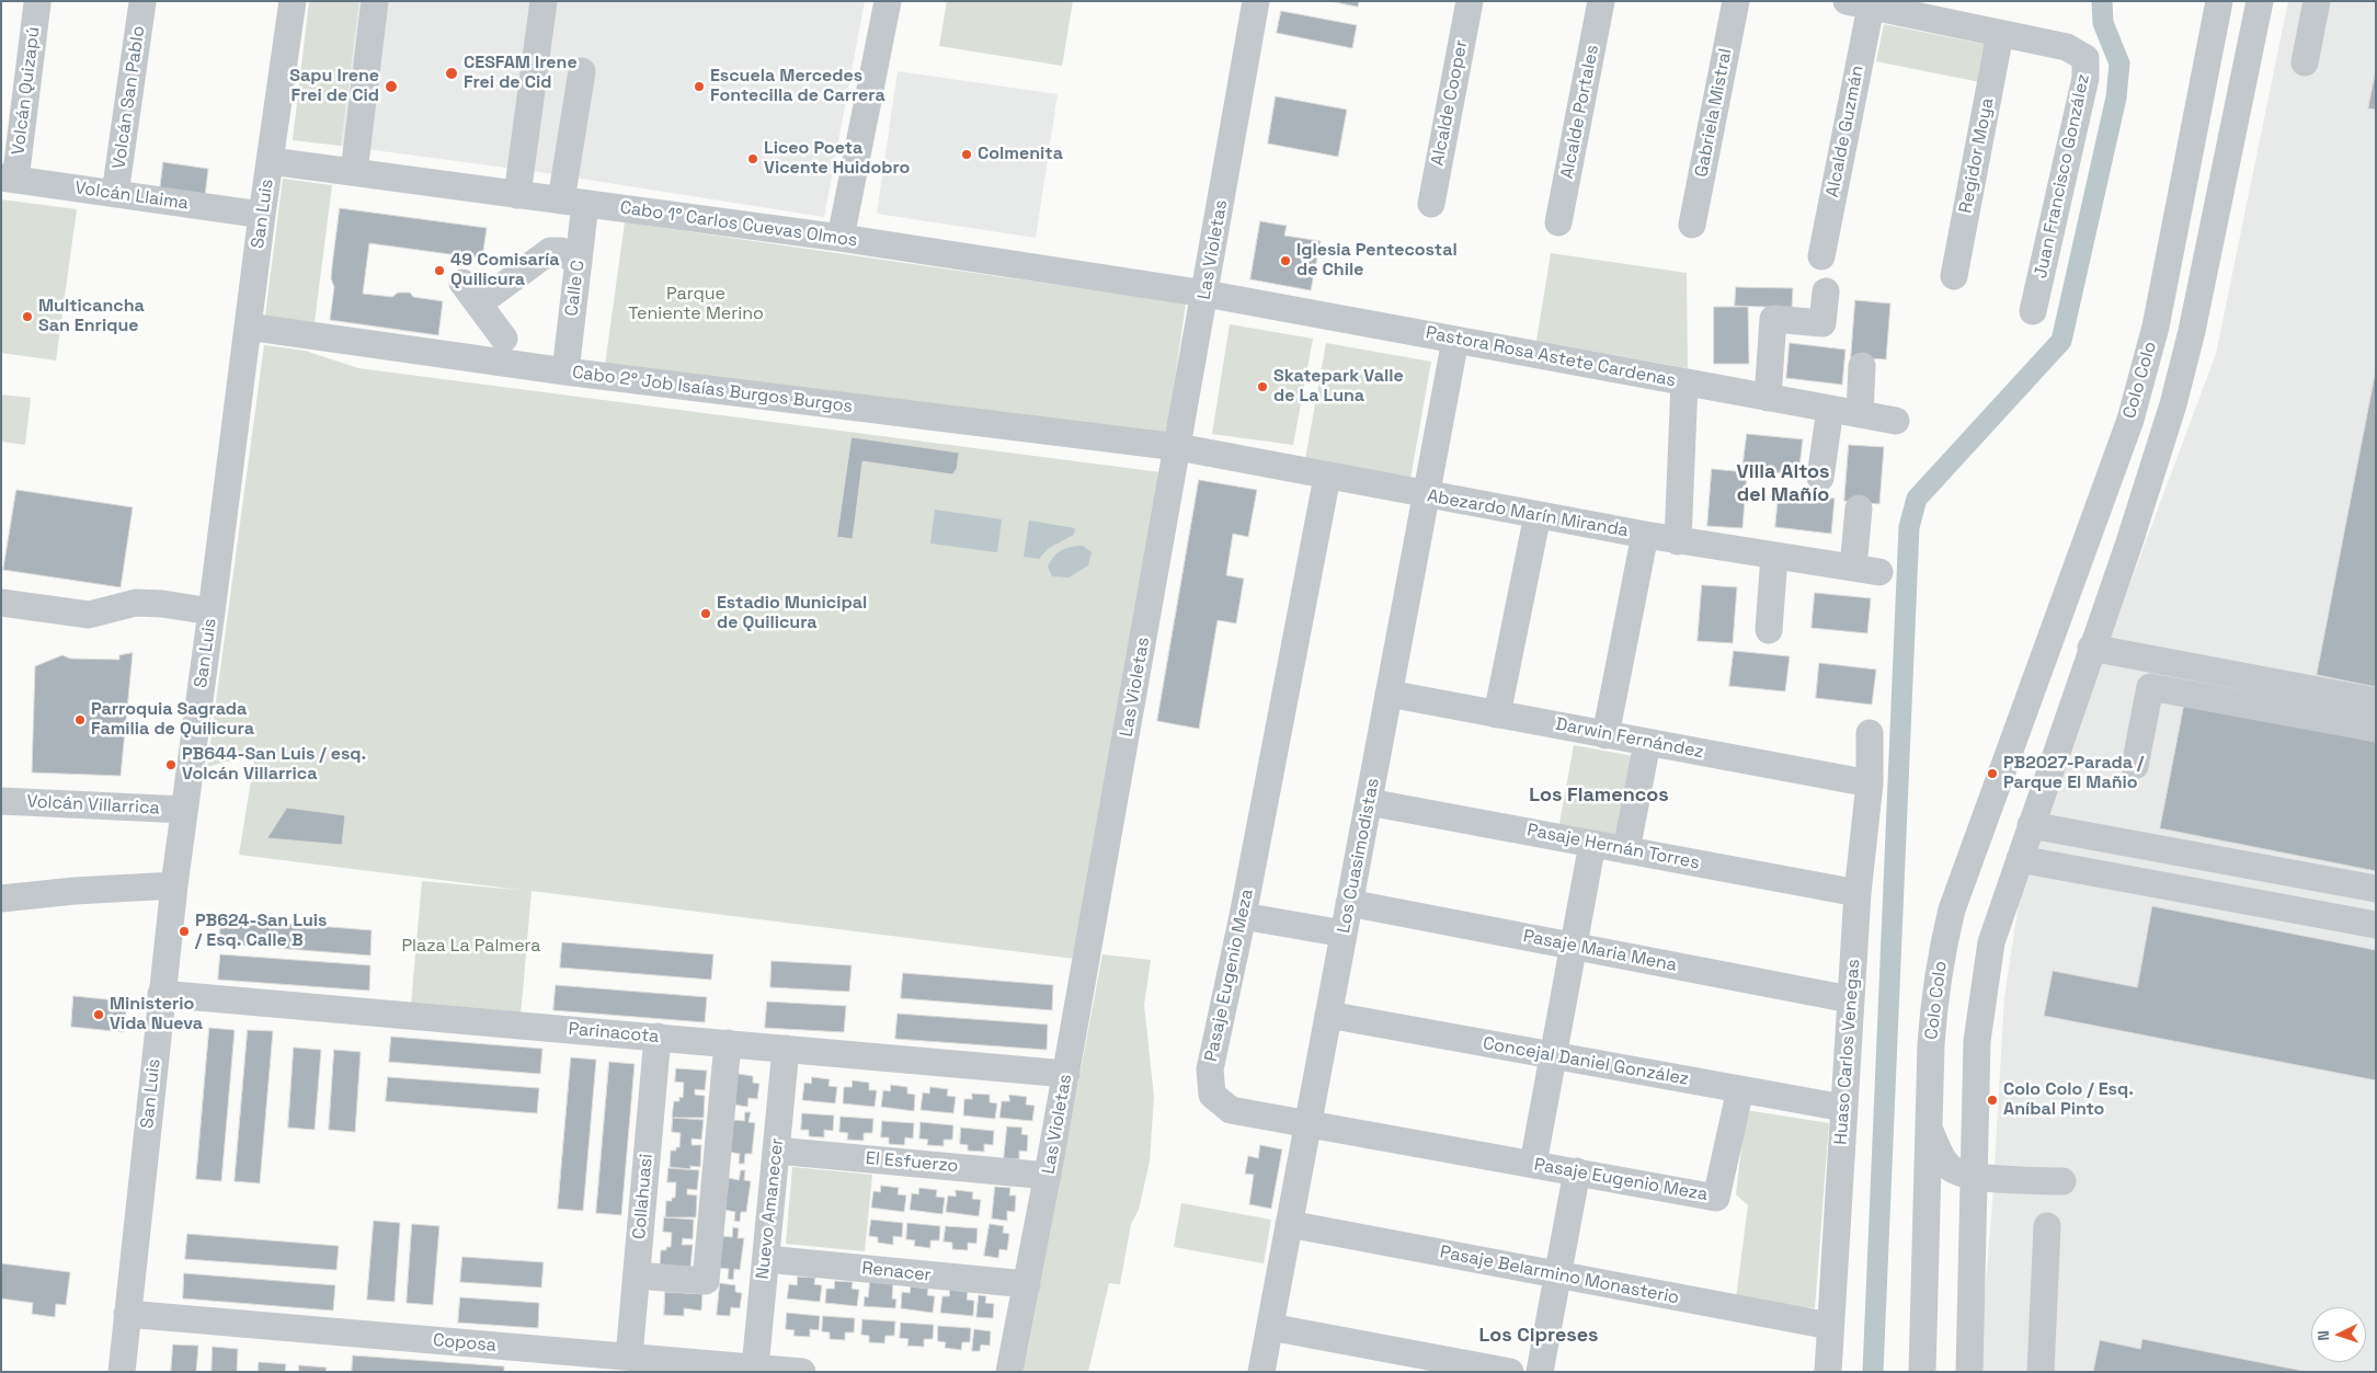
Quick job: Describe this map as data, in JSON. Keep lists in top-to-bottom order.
{
  "streets": {
    "street": [
      "Volcán Quizapú",
      "Volcán San Pablo",
      "Alcalde Cooper",
      "Alcalde Portales",
      "Gabriela Mistral",
      "Alcalde Guzmán",
      "Regidor Moya",
      "Juan Francisco González",
      "Volcán Llaima",
      "San Luis",
      "Cabo 1° Carlos Cuevas Olmos",
      "Las Violetas",
      "Calle C",
      "Pastora Rosa Astete Cardenas",
      "Colo Colo",
      "Cabo 2° Job Isaías Burgos Burgos",
      "Abezardo Marín Miranda",
      "Darwin Fernández",
      "Volcán Villarrica",
      "Pasaje Hernán Torres",
      "Los Cuasimodistas",
      "Pasaje Maria Mena",
      "Pasaje Eugenio Meza",
      "Parinacota",
      "Huaso Carlos Venegas",
      "Concejal Daniel González",
      "El Esfuerzo",
      "Collahuasi",
      "Nuevo Amanecer",
      "Renacer",
      "Pasaje Belarmino Monasterio",
      "Coposa"
    ]
  },
  "crossings": [
    ["Volcán Quizapú", "Volcán Llaima"],
    ["Volcán San Pablo", "Volcán Llaima"],
    ["Alcalde Guzmán", "Juan Francisco González"],
    ["Regidor Moya", "Juan Francisco González"],
    ["Volcán Llaima", "San Luis"],
    ["San Luis", "Cabo 1° Carlos Cuevas Olmos"],
    ["San Luis", "Cabo 2° Job Isaías Burgos Burgos"],
    ["San Luis", "Volcán Villarrica"],
    ["San Luis", "Parinacota"],
    ["San Luis", "Coposa"],
    ["Cabo 1° Carlos Cuevas Olmos", "Las Violetas"],
    ["Cabo 1° Carlos Cuevas Olmos", "Calle C"],
    ["Cabo 1° Carlos Cuevas Olmos", "Pastora Rosa Astete Cardenas"],
    ["Las Violetas", "Pastora Rosa Astete Cardenas"],
    ["Las Violetas", "Cabo 2° Job Isaías Burgos Burgos"],
    ["Las Violetas", "Abezardo Marín Miranda"],
    ["Las Violetas", "Parinacota"],
    ["Las Violetas", "El Esfuerzo"],
    ["Las Violetas", "Renacer"],
    ["Calle C", "Cabo 2° Job Isaías Burgos Burgos"],
    ["Pastora Rosa Astete Cardenas", "Los Cuasimodistas"],
    ["Cabo 2° Job Isaías Burgos Burgos", "Abezardo Marín Miranda"],
    ["Abezardo Marín Miranda", "Los Cuasimodistas"],
    ["Abezardo Marín Miranda", "Pasaje Eugenio Meza"],
    ["Darwin Fernández", "Los Cuasimodistas"],
    ["Darwin Fernández", "Huaso Carlos Venegas"],
    ["Pasaje Hernán Torres", "Los Cuasimodistas"],
    ["Pasaje Hernán Torres", "Huaso Carlos Venegas"],
    ["Los Cuasimodistas", "Pasaje Maria Mena"],
    ["Los Cuasimodistas", "Pasaje Eugenio Meza"],
    ["Los Cuasimodistas", "Concejal Daniel González"],
    ["Los Cuasimodistas", "Pasaje Belarmino Monasterio"],
    ["Pasaje Maria Mena", "Huaso Carlos Venegas"],
    ["Pasaje Eugenio Meza", "Concejal Daniel González"],
    ["Parinacota", "Collahuasi"],
    ["Parinacota", "Nuevo Amanecer"],
    ["Huaso Carlos Venegas", "Concejal Daniel González"],
    ["Huaso Carlos Venegas", "Pasaje Belarmino Monasterio"],
    ["El Esfuerzo", "Nuevo Amanecer"],
    ["Collahuasi", "Coposa"],
    ["Nuevo Amanecer", "Renacer"],
    ["Nuevo Amanecer", "Coposa"]
  ],
  "districts": ["Villa Altos del Mañío", "Los Flamencos", "Los Cipreses"],
  "parks": ["Parque Teniente Merino", "Plaza La Palmera"],
  "places": [
    "CESFAM Irene Frei de Cid",
    "Sapu Irene Frei de Cid",
    "Escuela Mercedes Fontecilla de Carrera",
    "Colmenita",
    "Liceo Poeta Vicente Huidobro",
    "Iglesia Pentecostal de Chile",
    "49 Comisaría Quilicura",
    "Multicancha San Enrique",
    "Skatepark Valle de La Luna",
    "Estadio Municipal de Quilicura",
    "Parroquia Sagrada Familia de Quilicura",
    "PB644-San Luis / esq. Volcán Villarrica",
    "PB2027-Parada / Parque El Mañio",
    "PB624-San Luis / Esq. Calle B",
    "Ministerio Vida Nueva",
    "Colo Colo / Esq. Aníbal Pinto"
  ],
  "north": "left"
}
